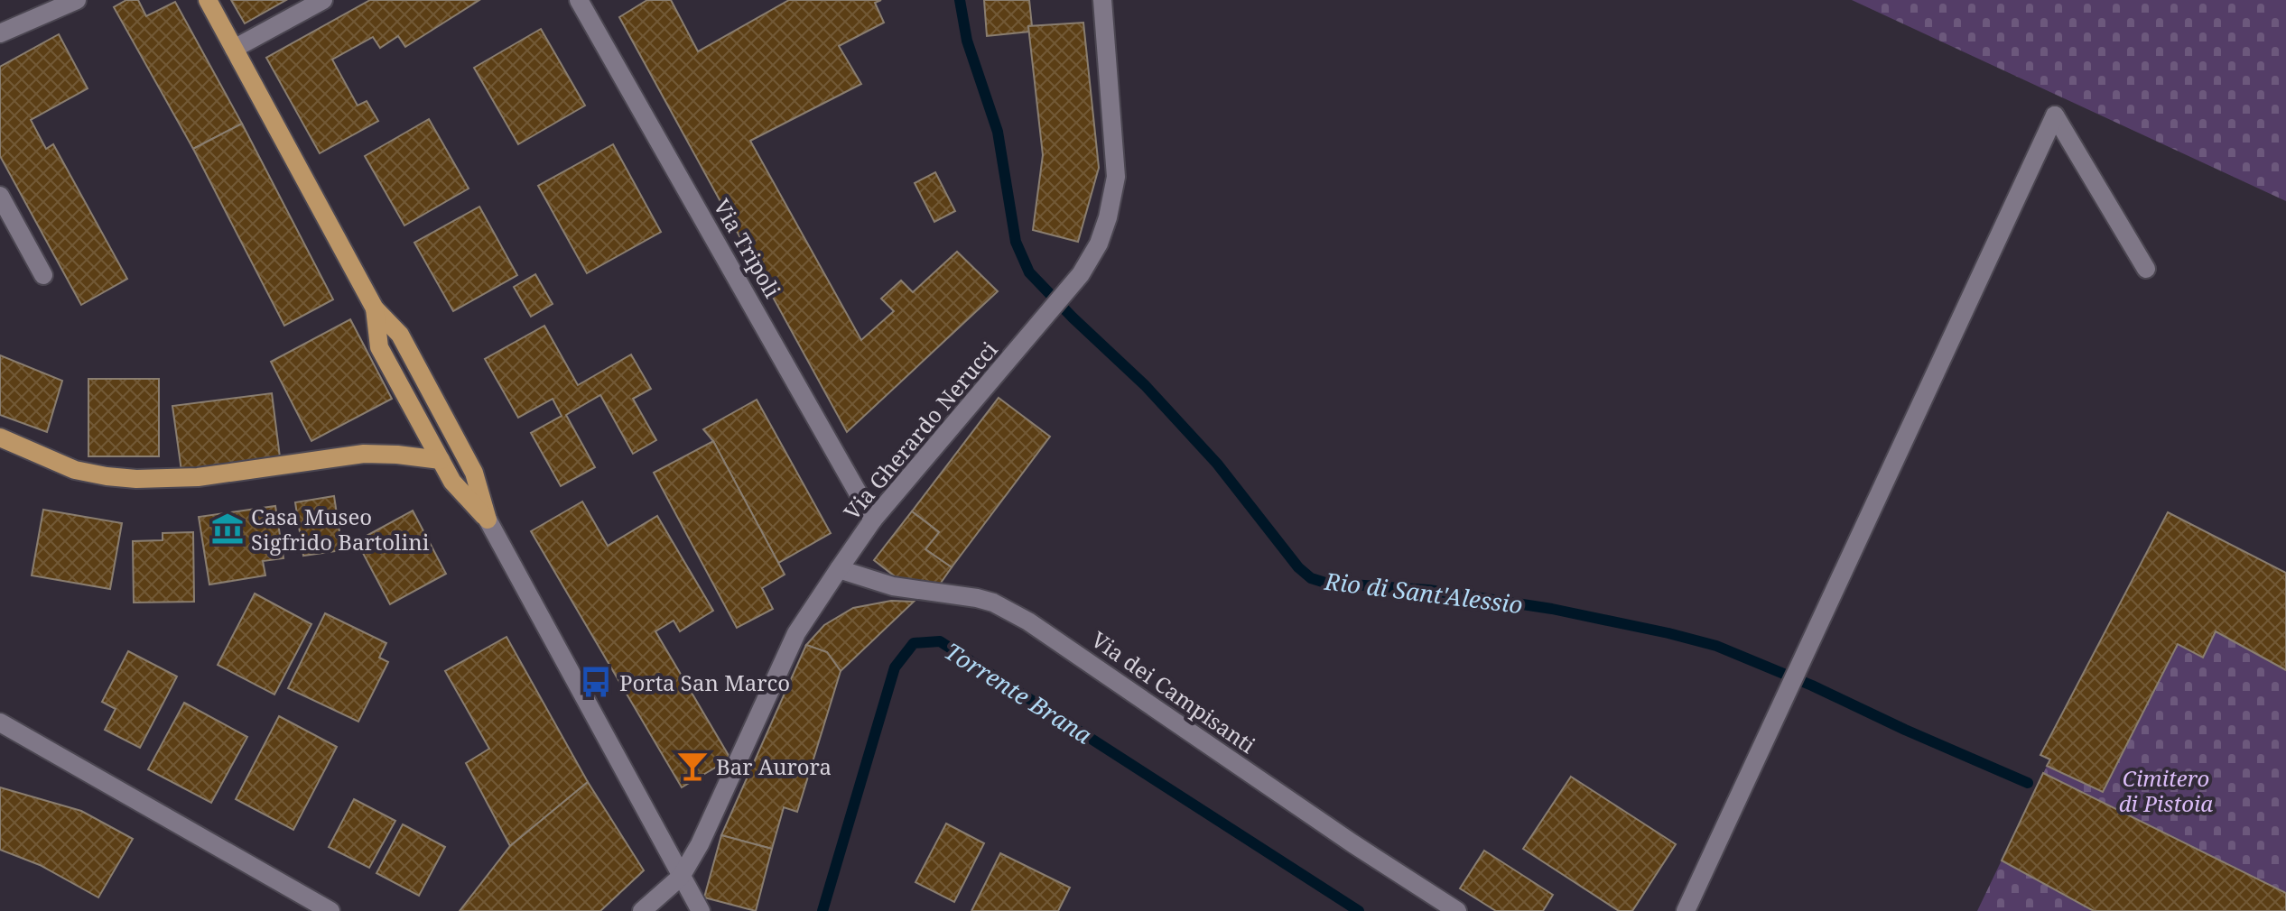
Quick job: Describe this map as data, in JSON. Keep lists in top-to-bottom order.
{
  "streets": {
    "street": ["Via Tripoli", "Via Gherardo Nerucci", "Via dei Campisanti"]
  },
  "crossings": [
    ["Via Tripoli", "Via Gherardo Nerucci"],
    ["Via Gherardo Nerucci", "Via dei Campisanti"]
  ],
  "water": ["Rio di Sant'Alessio", "Torrente Brana"],
  "parks": ["Cimitero di Pistoia"],
  "places": {
    "museum": ["Casa Museo Sigfrido Bartolini"],
    "bus stop": ["Porta San Marco"],
    "bar": ["Bar Aurora"]
  }
}
